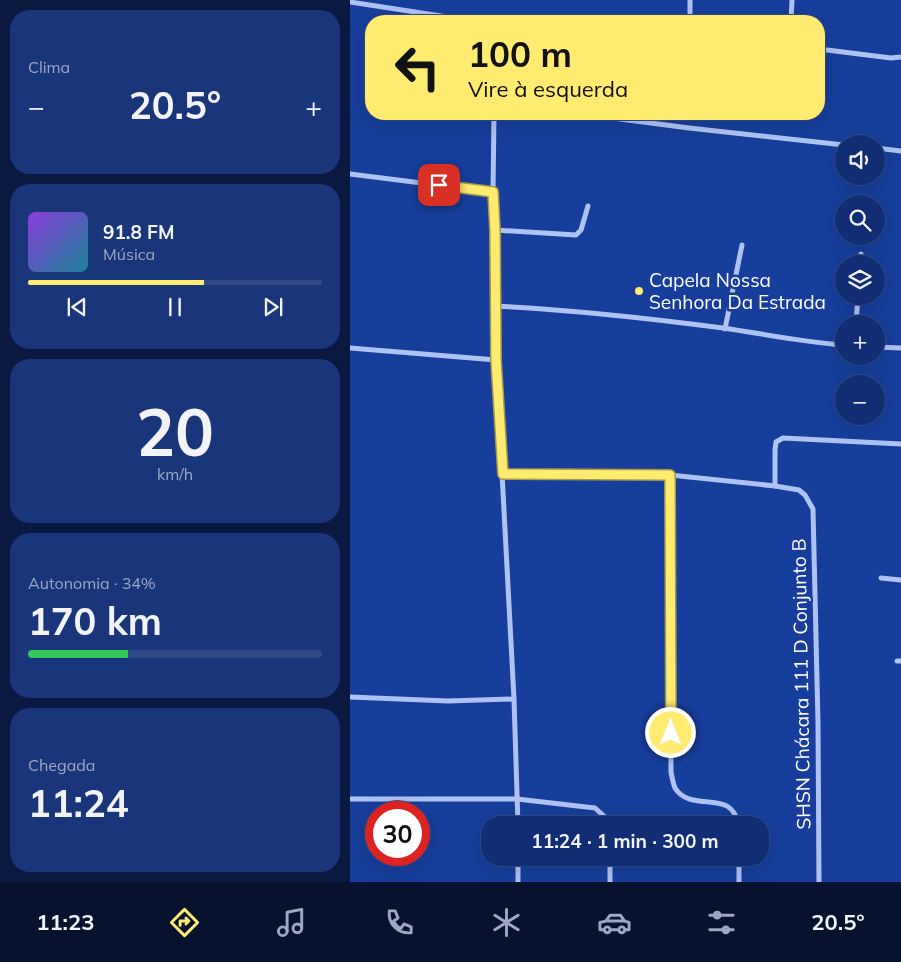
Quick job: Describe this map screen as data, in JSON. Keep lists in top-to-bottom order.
{
  "streets": {
    "street": ["SHSN Chácara 111 D Conjunto B"]
  },
  "places": ["Capela Nossa Senhora Da Estrada"],
  "page": {
    "tile": [
      "Clima",
      ["20", "km/h"],
      ["Autonomia · 34%", "170 km"],
      ["Chegada", "11:24"]
    ],
    "turn": ["100 m", "Vire à esquerda"],
    "heat": ["−", "20.5°", "+"],
    "map_buttons": ["+", "−"],
    "song": ["91.8 FM", "Música"],
    "limit": "30",
    "trip": "11:24 · 1 min · 300 m",
    "tabs": ["11:23", "20.5°"]
  }
}
